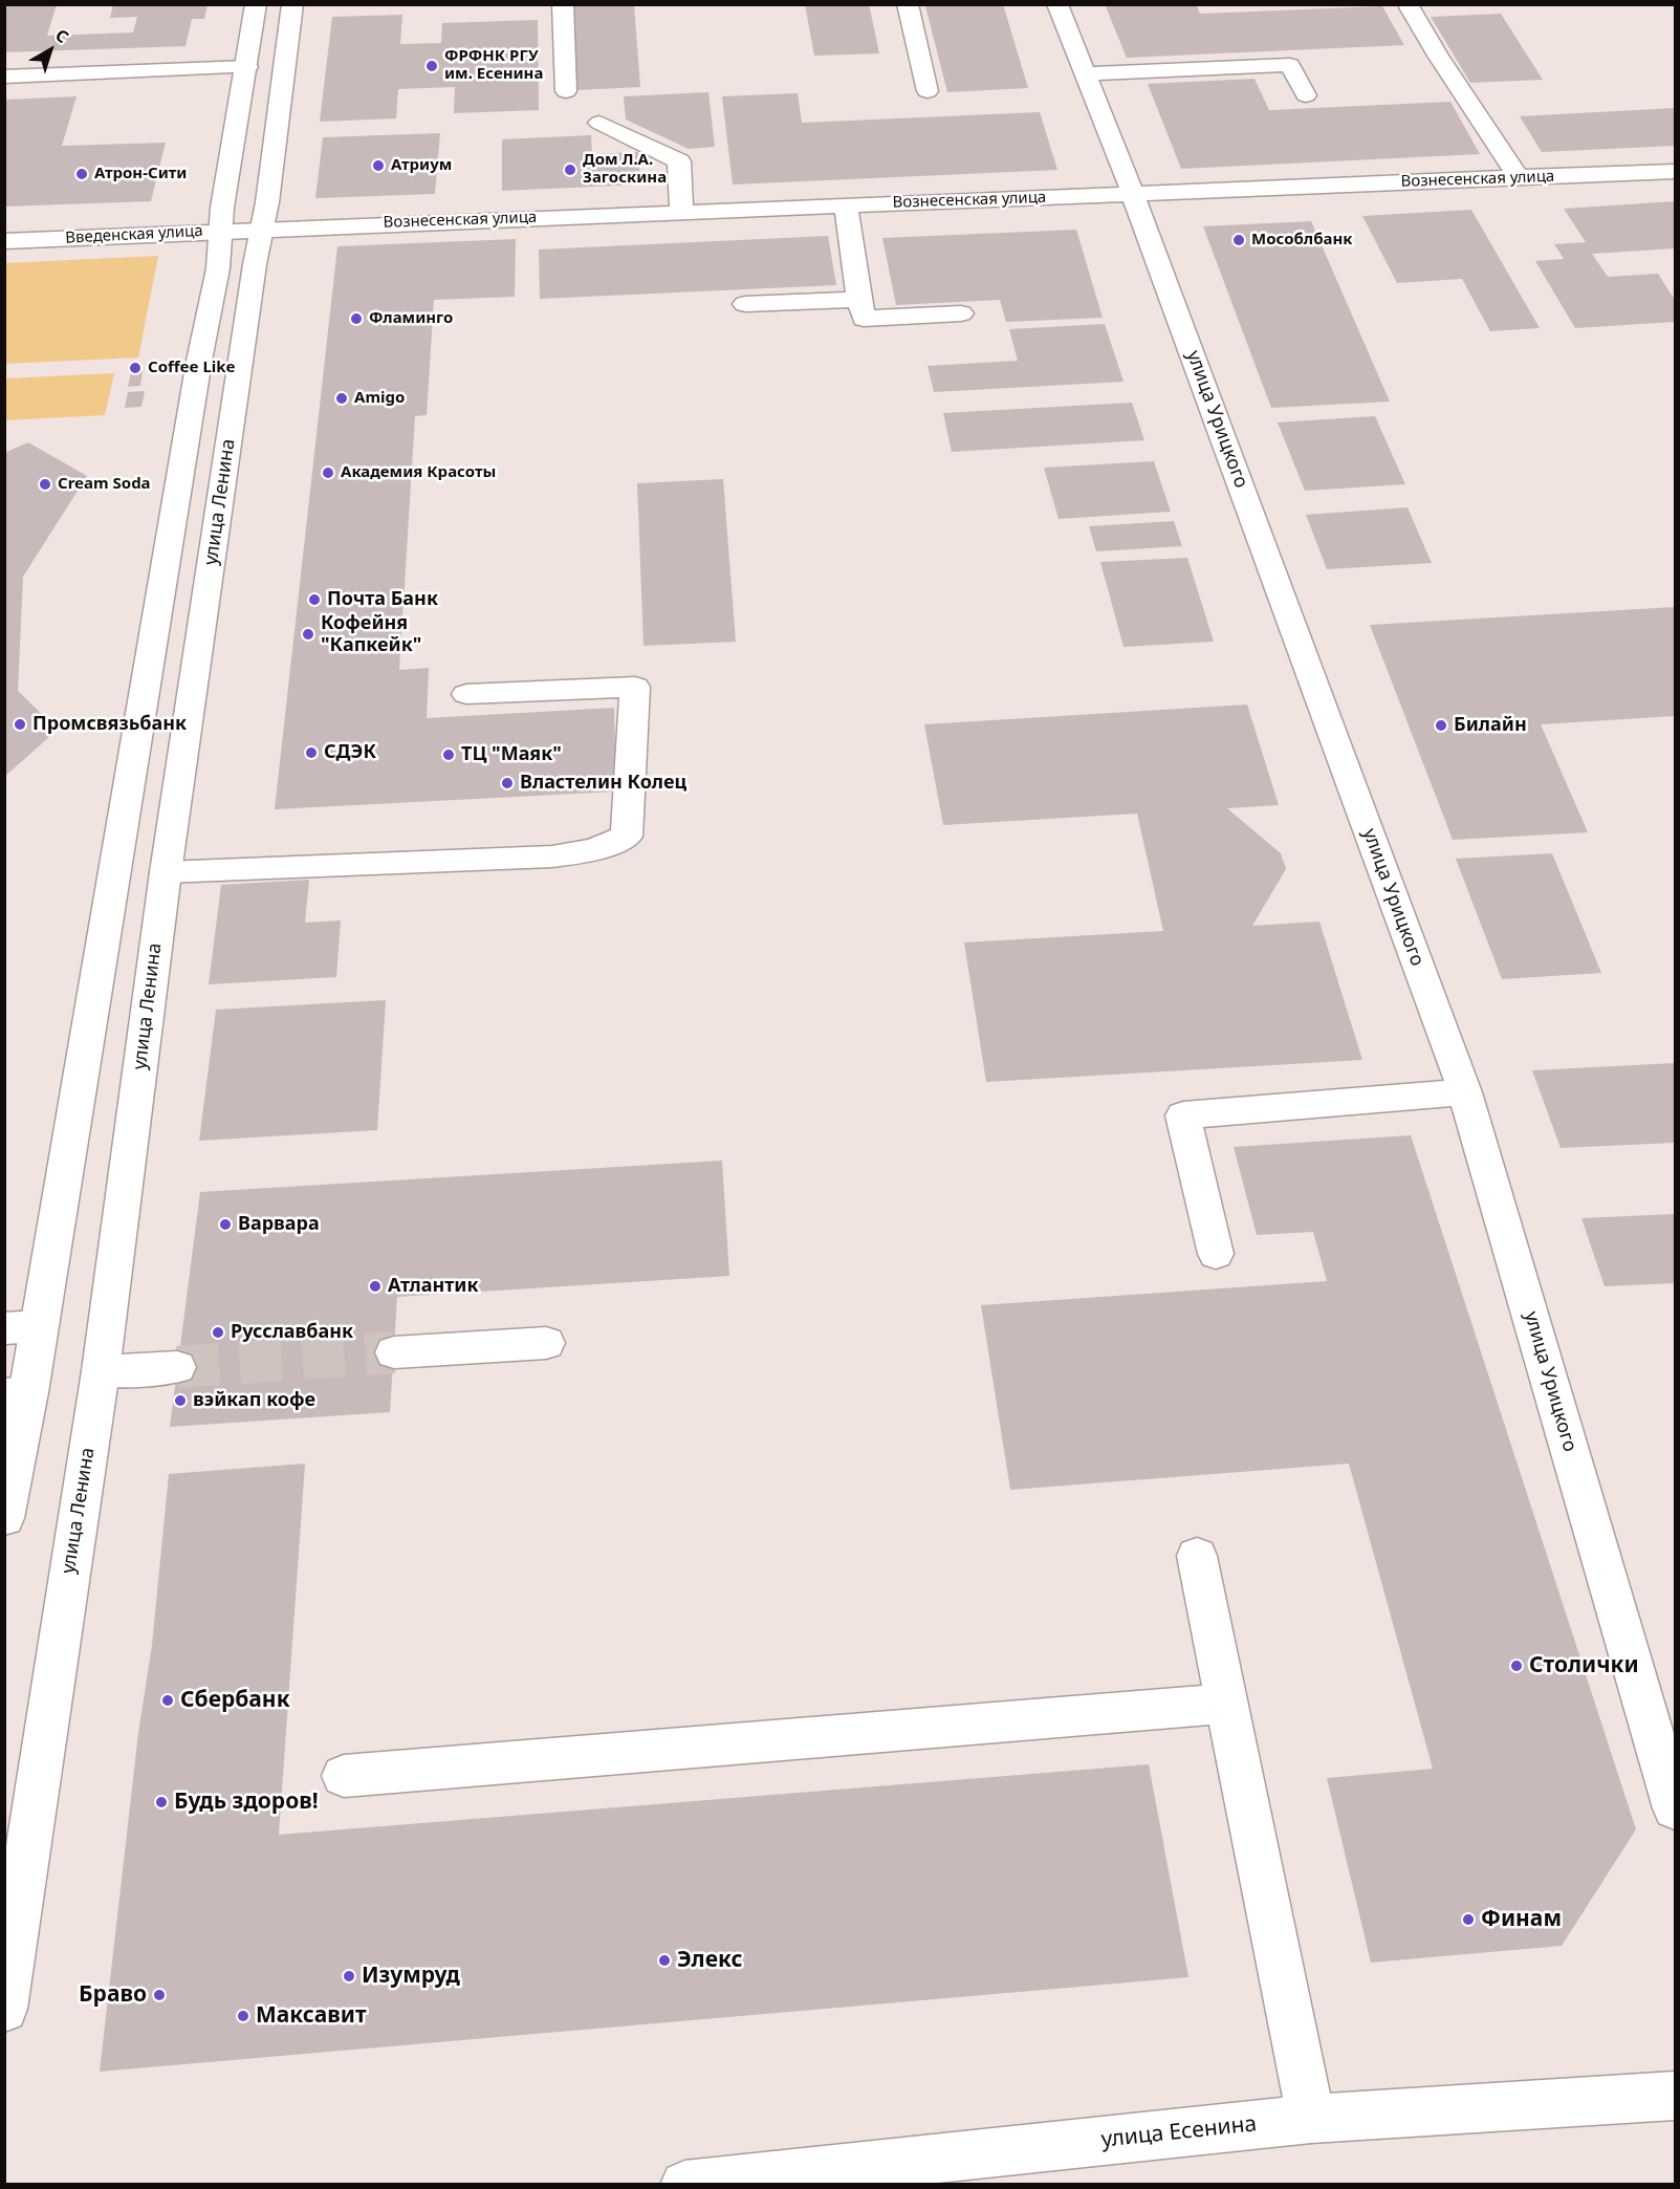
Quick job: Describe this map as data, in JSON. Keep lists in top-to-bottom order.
{
  "streets": {
    "main road": [
      "Вознесенская улица",
      "Введенская улица",
      "улица Урицкого",
      "улица Ленина",
      "улица Есенина"
    ]
  },
  "crossings": [
    ["Вознесенская улица", "Введенская улица"],
    ["Вознесенская улица", "улица Урицкого"],
    ["Вознесенская улица", "улица Ленина"],
    ["Введенская улица", "улица Ленина"]
  ],
  "places": [
    "ФРФНК РГУ им. Есенина",
    "Атриум",
    "Дом Л.А. Загоскина",
    "Атрон-Сити",
    "Мособлбанк",
    "Фламинго",
    "Coffee Like",
    "Amigo",
    "Академия Красоты",
    "Cream Soda",
    "Почта Банк",
    "Кофейня \"Капкейк\"",
    "Промсвязьбанк",
    "Билайн",
    "СДЭК",
    "ТЦ \"Маяк\"",
    "Властелин Колец",
    "Варвара",
    "Атлантик",
    "Русславбанк",
    "вэйкап кофе",
    "Столички",
    "Сбербанк",
    "Будь здоров!",
    "Финам",
    "Элекс",
    "Изумруд",
    "Браво",
    "Максавит"
  ],
  "north": "top right"
}
